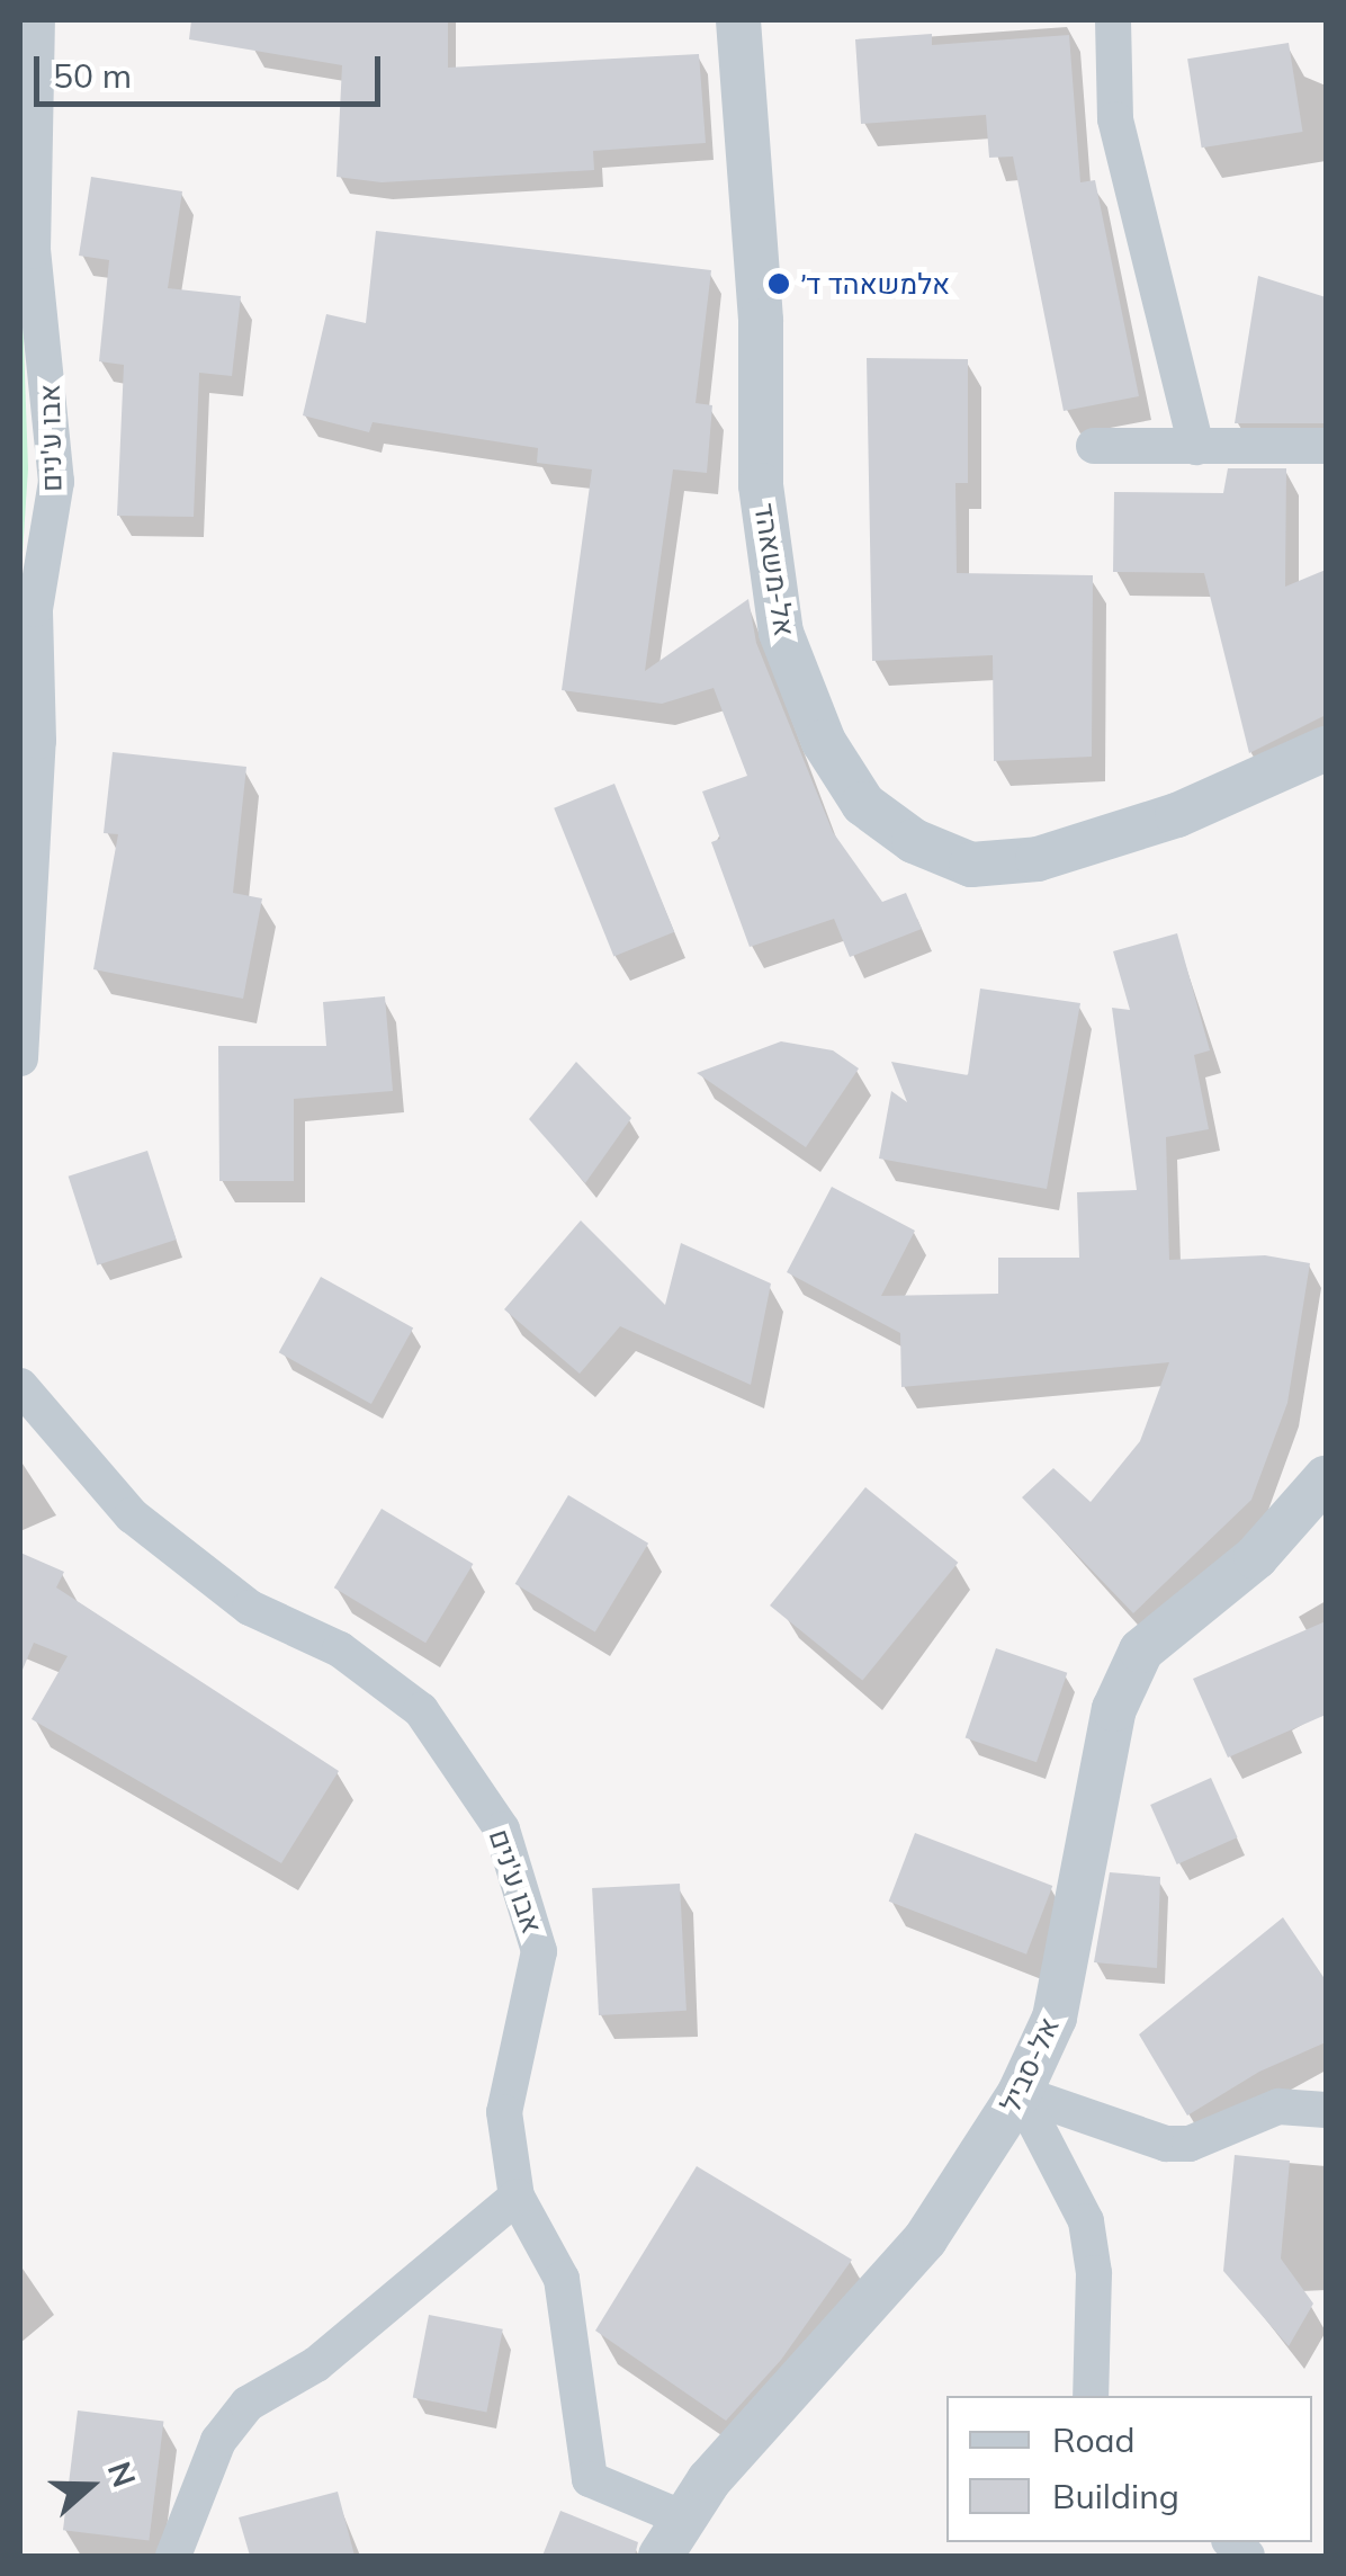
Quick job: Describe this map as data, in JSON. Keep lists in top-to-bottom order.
{
  "streets": {
    "street": ["אבו ע'נים", "אל-משאהד", "אל-סביל"]
  },
  "crossings": [
    ["אבו ע'נים", "אל-סביל"]
  ],
  "places": ["אלמשאהד ד׳"],
  "legend": ["Road", "Building"],
  "scale_bar": "50 m",
  "north": "right"
}
